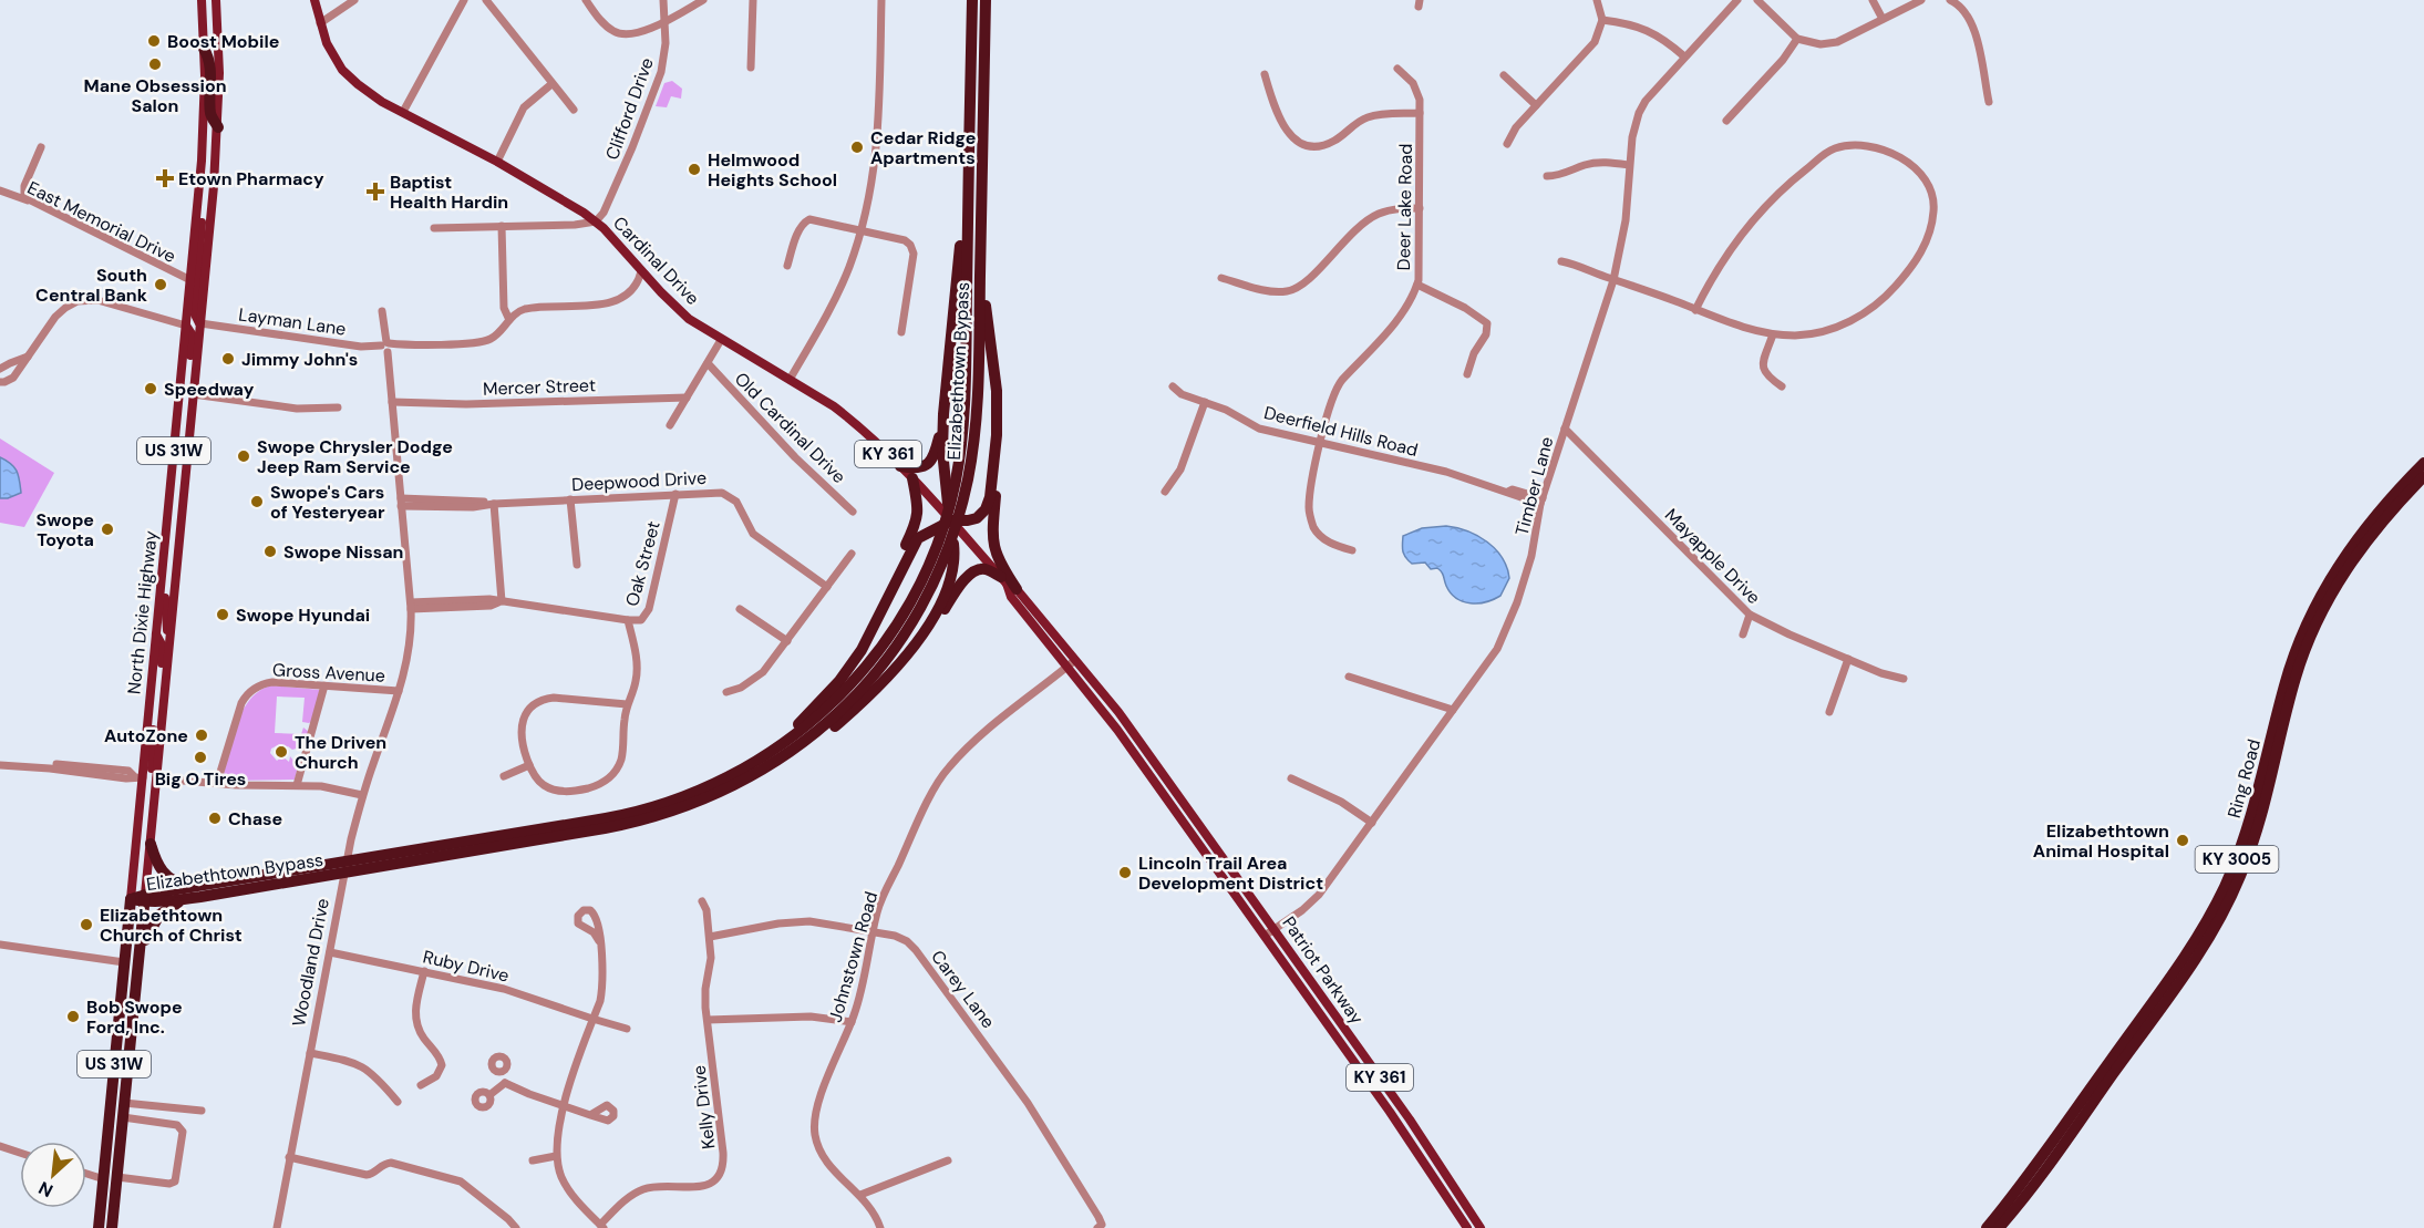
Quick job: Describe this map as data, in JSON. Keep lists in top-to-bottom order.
{
  "streets": {
    "highway": [
      "Elizabethtown Bypass",
      "US 31W",
      "North Dixie Highway",
      "Ring Road",
      "KY 3005"
    ],
    "main road": ["Cardinal Drive", "KY 361", "Patriot Parkway"],
    "street": [
      "Clifford Drive",
      "Deer Lake Road",
      "East Memorial Drive",
      "Layman Lane",
      "Mercer Street",
      "Old Cardinal Drive",
      "Deerfield Hills Road",
      "Deepwood Drive",
      "Timber Lane",
      "Mayapple Drive",
      "Oak Street",
      "Gross Avenue",
      "Johnstown Road",
      "Woodland Drive",
      "Ruby Drive",
      "Carey Lane",
      "Kelly Drive"
    ]
  },
  "crossings": [
    ["Clifford Drive", "Cardinal Drive"],
    ["Deer Lake Road", "Deerfield Hills Road"],
    ["East Memorial Drive", "North Dixie Highway"],
    ["Cardinal Drive", "Layman Lane"],
    ["Cardinal Drive", "Patriot Parkway"],
    ["Layman Lane", "North Dixie Highway"],
    ["Layman Lane", "Woodland Drive"],
    ["Elizabethtown Bypass", "US 31W"],
    ["Elizabethtown Bypass", "North Dixie Highway"],
    ["Mercer Street", "Woodland Drive"],
    ["Deerfield Hills Road", "Timber Lane"],
    ["US 31W", "North Dixie Highway"],
    ["Deepwood Drive", "Oak Street"],
    ["Deepwood Drive", "Woodland Drive"],
    ["Timber Lane", "Mayapple Drive"],
    ["Timber Lane", "Patriot Parkway"],
    ["Gross Avenue", "Woodland Drive"],
    ["Johnstown Road", "Patriot Parkway"],
    ["Johnstown Road", "Carey Lane"],
    ["Woodland Drive", "Ruby Drive"],
    ["Carey Lane", "Kelly Drive"]
  ],
  "places": {
    "other": [
      "Boost Mobile",
      "Mane Obsession Salon",
      "Cedar Ridge Apartments",
      "Helmwood Heights School",
      "South Central Bank",
      "Jimmy John's",
      "Speedway",
      "Swope Chrysler Dodge Jeep Ram Service",
      "Swope's Cars of Yesteryear",
      "Swope Toyota",
      "Swope Nissan",
      "Swope Hyundai",
      "AutoZone",
      "The Driven Church",
      "Big O Tires",
      "Chase",
      "Elizabethtown Animal Hospital",
      "Lincoln Trail Area Development District",
      "Elizabethtown Church of Christ",
      "Bob Swope Ford, Inc."
    ],
    "health": ["Etown Pharmacy", "Baptist Health Hardin"]
  },
  "north": "bottom left"
}
